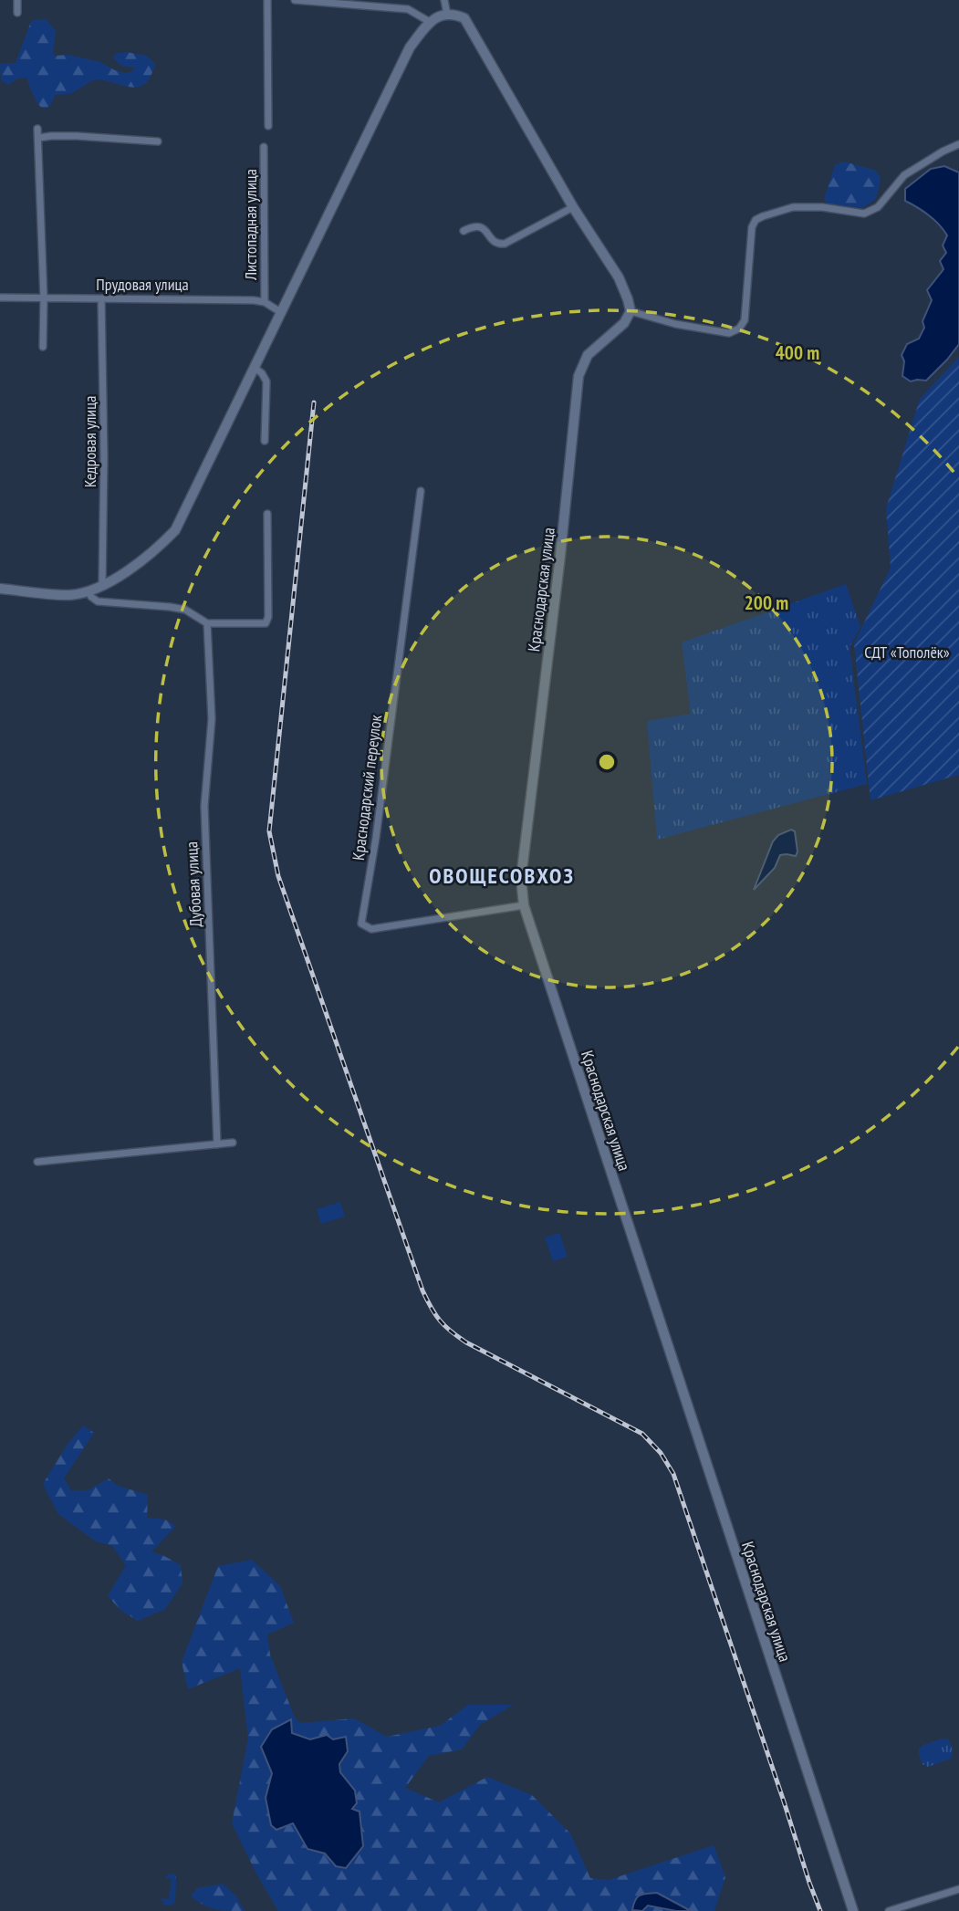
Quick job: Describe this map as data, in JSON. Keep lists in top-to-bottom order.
{
  "streets": {
    "main road": ["Краснодарская улица"],
    "street": [
      "Листопадная улица",
      "Прудовая улица",
      "Кедровая улица",
      "Краснодарский переулок",
      "Дубовая улица"
    ]
  },
  "crossings": [
    ["Листопадная улица", "Прудовая улица"],
    ["Прудовая улица", "Кедровая улица"],
    ["Краснодарская улица", "Краснодарский переулок"]
  ],
  "districts": ["ОВОЩЕСОВХОЗ"],
  "parks": ["СДТ «Тополёк»"],
  "rings": ["400 m", "200 m"]
}
